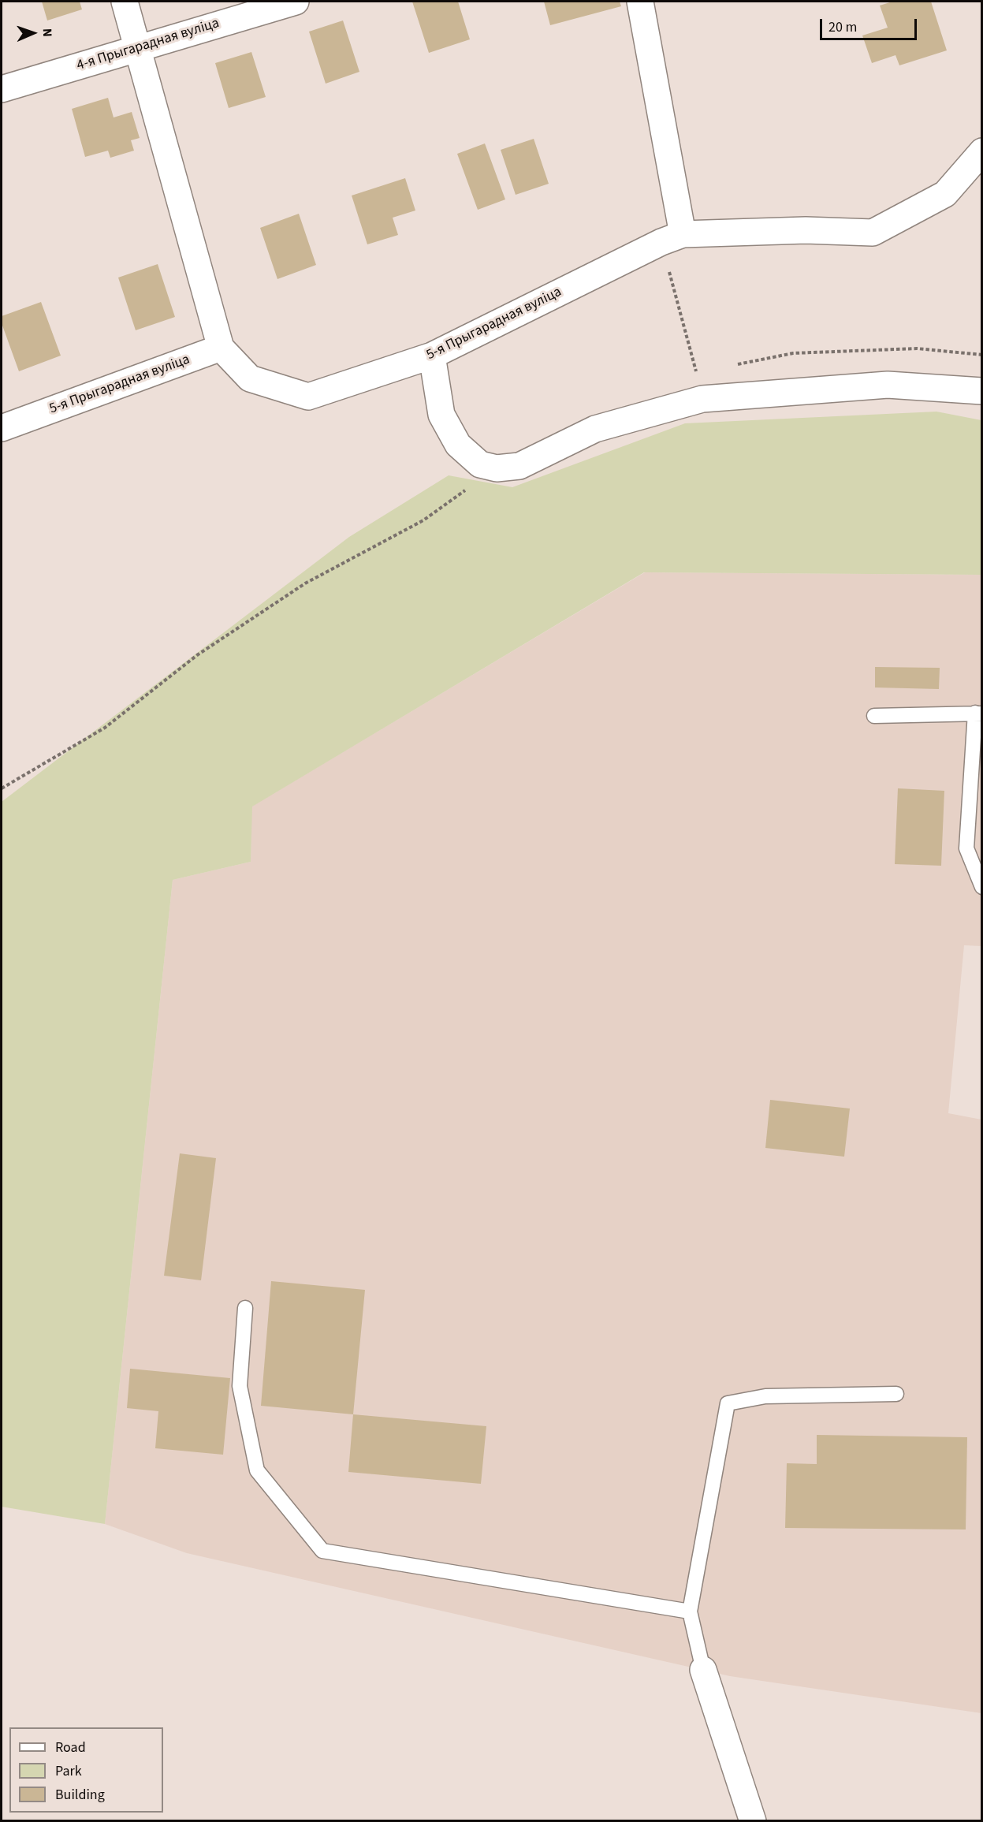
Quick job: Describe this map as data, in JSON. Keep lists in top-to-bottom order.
{
  "streets": {
    "street": ["4-я Прыгарадная вуліца", "5-я Прыгарадная вуліца"]
  },
  "legend": ["Road", "Park", "Building"],
  "scale_bar": "20 m",
  "north": "right"
}
